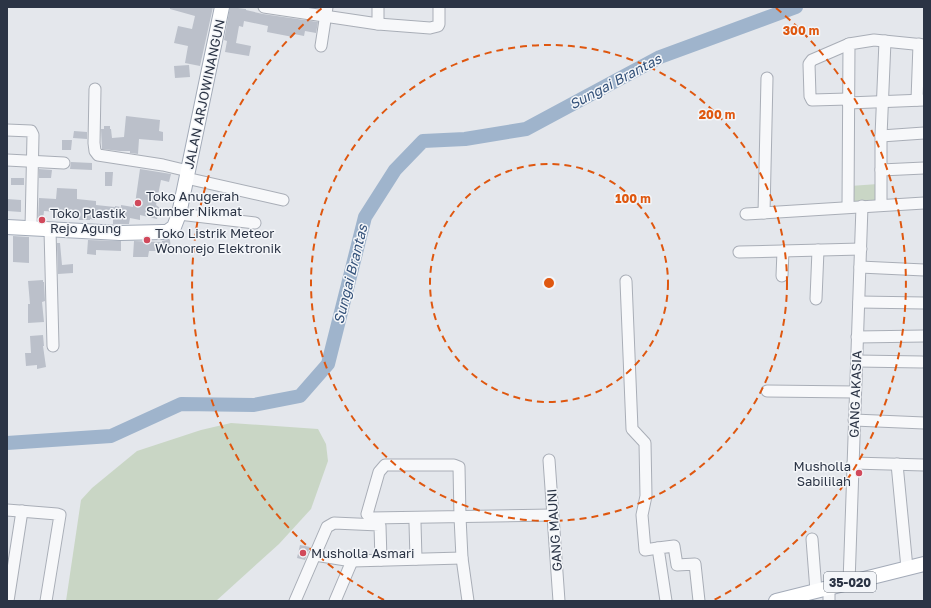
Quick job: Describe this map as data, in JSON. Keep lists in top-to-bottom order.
{
  "streets": {
    "main road": ["JALAN ARJOWINANGUN", "35-020"],
    "street": ["GANG AKASIA", "GANG MAUNI"]
  },
  "crossings": [
    ["GANG AKASIA", "35-020"]
  ],
  "water": ["Sungai Brantas"],
  "places": [
    "Toko Anugerah Sumber Nikmat",
    "Toko Plastik Rejo Agung",
    "Toko Listrik Meteor Wonorejo Elektronik",
    "Musholla Sabililah",
    "Musholla Asmari"
  ],
  "rings": ["300 m", "200 m", "100 m"]
}
